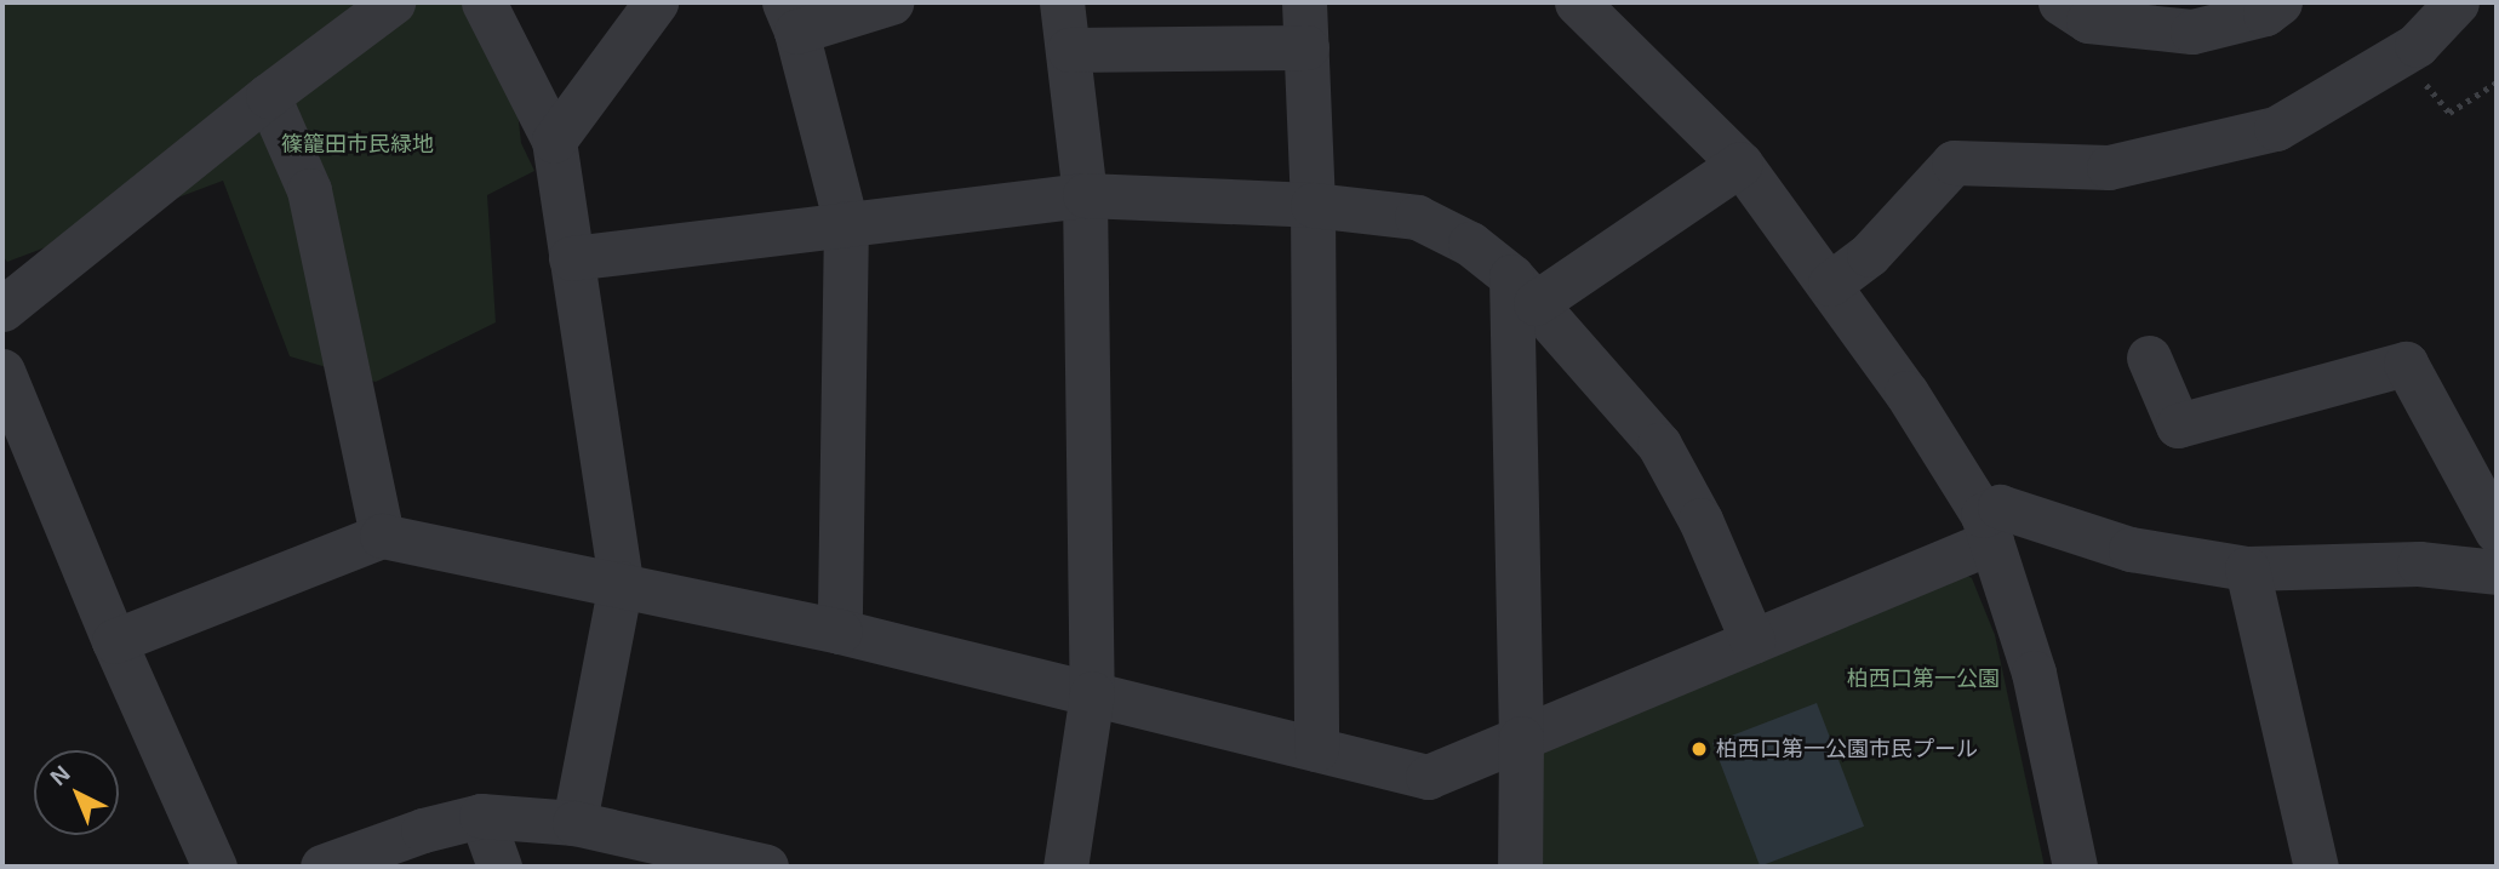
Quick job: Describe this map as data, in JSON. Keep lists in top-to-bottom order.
{
  "parks": ["篠籠田市民緑地", "柏西口第一公園"],
  "places": ["柏西口第一公園市民プール"],
  "north": "top left"
}
